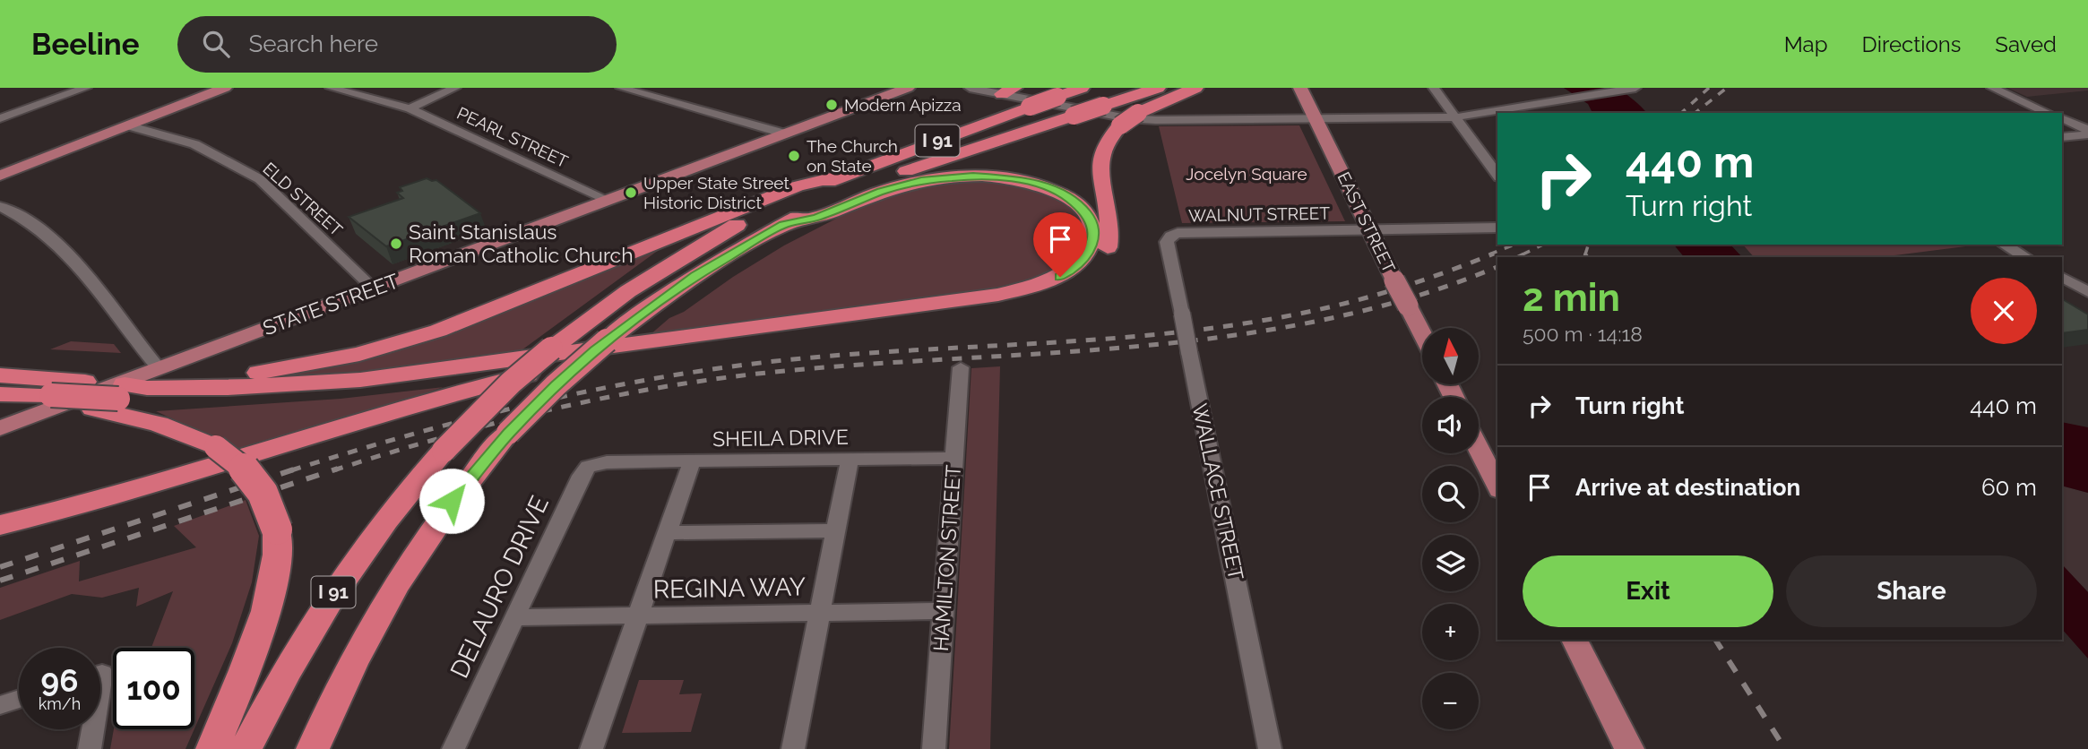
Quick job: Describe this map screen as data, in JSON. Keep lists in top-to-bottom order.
{
  "streets": {
    "highway": ["I 91"],
    "main road": ["EAST STREET", "STATE STREET"],
    "street": [
      "PEARL STREET",
      "ELD STREET",
      "WALNUT STREET",
      "SHEILA DRIVE",
      "WALLACE STREET",
      "HAMILTON STREET",
      "DELAURO DRIVE",
      "REGINA WAY"
    ]
  },
  "crossings": [
    ["PEARL STREET", "STATE STREET"],
    ["ELD STREET", "STATE STREET"],
    ["WALNUT STREET", "EAST STREET"],
    ["WALNUT STREET", "WALLACE STREET"],
    ["SHEILA DRIVE", "HAMILTON STREET"],
    ["SHEILA DRIVE", "DELAURO DRIVE"],
    ["HAMILTON STREET", "REGINA WAY"],
    ["DELAURO DRIVE", "REGINA WAY"]
  ],
  "parks": ["Jocelyn Square"],
  "places": [
    "Modern Apizza",
    "The Church on State",
    "Upper State Street Historic District",
    "Saint Stanislaus Roman Catholic Church"
  ],
  "north": "top",
  "page": {
    "header": "Beeline",
    "search": "Search here",
    "nav": ["Map", "Directions", "Saved"],
    "turn": ["440 m", "Turn right"],
    "heading": ["2 min", "500 m · 14:18"],
    "map_buttons": ["+", "−"],
    "list": [
      {
        "name": "Turn right",
        "value": "440 m"
      },
      {
        "name": "Arrive at destination",
        "value": "60 m"
      }
    ],
    "buttons": ["Exit", "Share"],
    "speed": "96 km/h",
    "limit": "100"
  }
}
